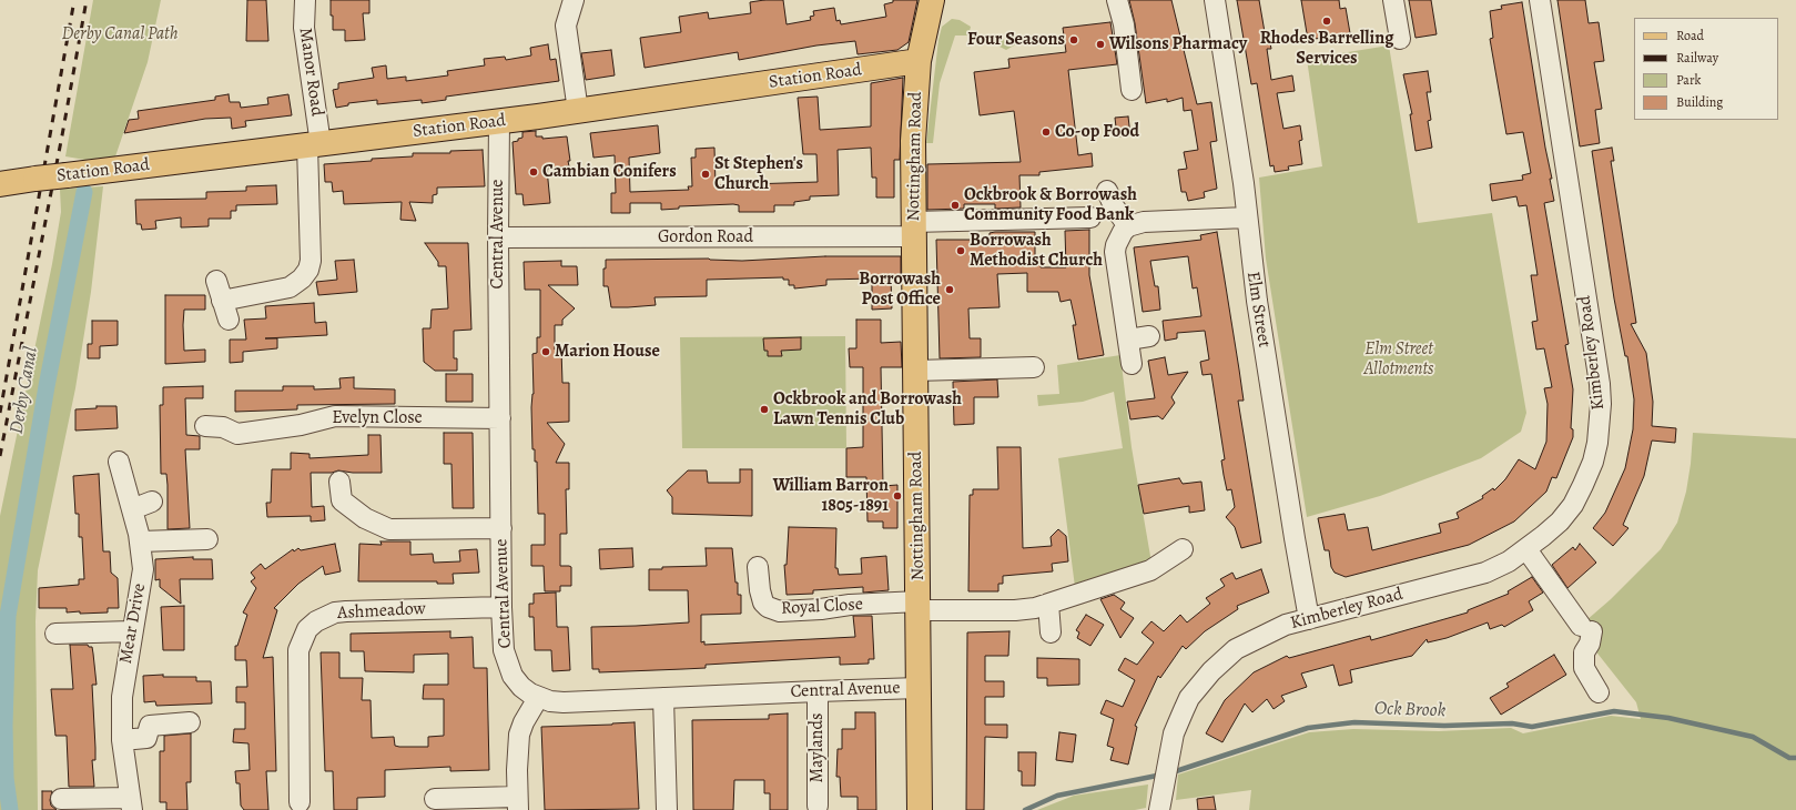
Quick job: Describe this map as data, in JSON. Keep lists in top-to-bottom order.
{
  "streets": {
    "main road": ["Station Road", "Nottingham Road"],
    "street": [
      "Manor Road",
      "Central Avenue",
      "Gordon Road",
      "Elm Street",
      "Kimberley Road",
      "Evelyn Close",
      "Royal Close",
      "Ashmeadow",
      "Mear Drive",
      "Maylands"
    ]
  },
  "crossings": [
    ["Manor Road", "Station Road"],
    ["Station Road", "Nottingham Road"],
    ["Station Road", "Central Avenue"],
    ["Nottingham Road", "Central Avenue"],
    ["Nottingham Road", "Gordon Road"],
    ["Nottingham Road", "Royal Close"],
    ["Central Avenue", "Gordon Road"],
    ["Central Avenue", "Evelyn Close"],
    ["Central Avenue", "Ashmeadow"],
    ["Central Avenue", "Maylands"],
    ["Elm Street", "Kimberley Road"]
  ],
  "water": ["Derby Canal", "Ock Brook"],
  "parks": ["Derby Canal Path", "Elm Street Allotments"],
  "places": [
    "Rhodes Barrelling Services",
    "Four Seasons",
    "Wilsons Pharmacy",
    "Co-op Food",
    "Cambian Conifers",
    "St Stephen's Church",
    "Ockbrook & Borrowash Community Food Bank",
    "Borrowash Methodist Church",
    "Borrowash Post Office",
    "Marion House",
    "Ockbrook and Borrowash Lawn Tennis Club",
    "William Barron 1805-1891"
  ],
  "legend": [
    "Road",
    "Railway",
    "Park",
    "Building"
  ]
}
